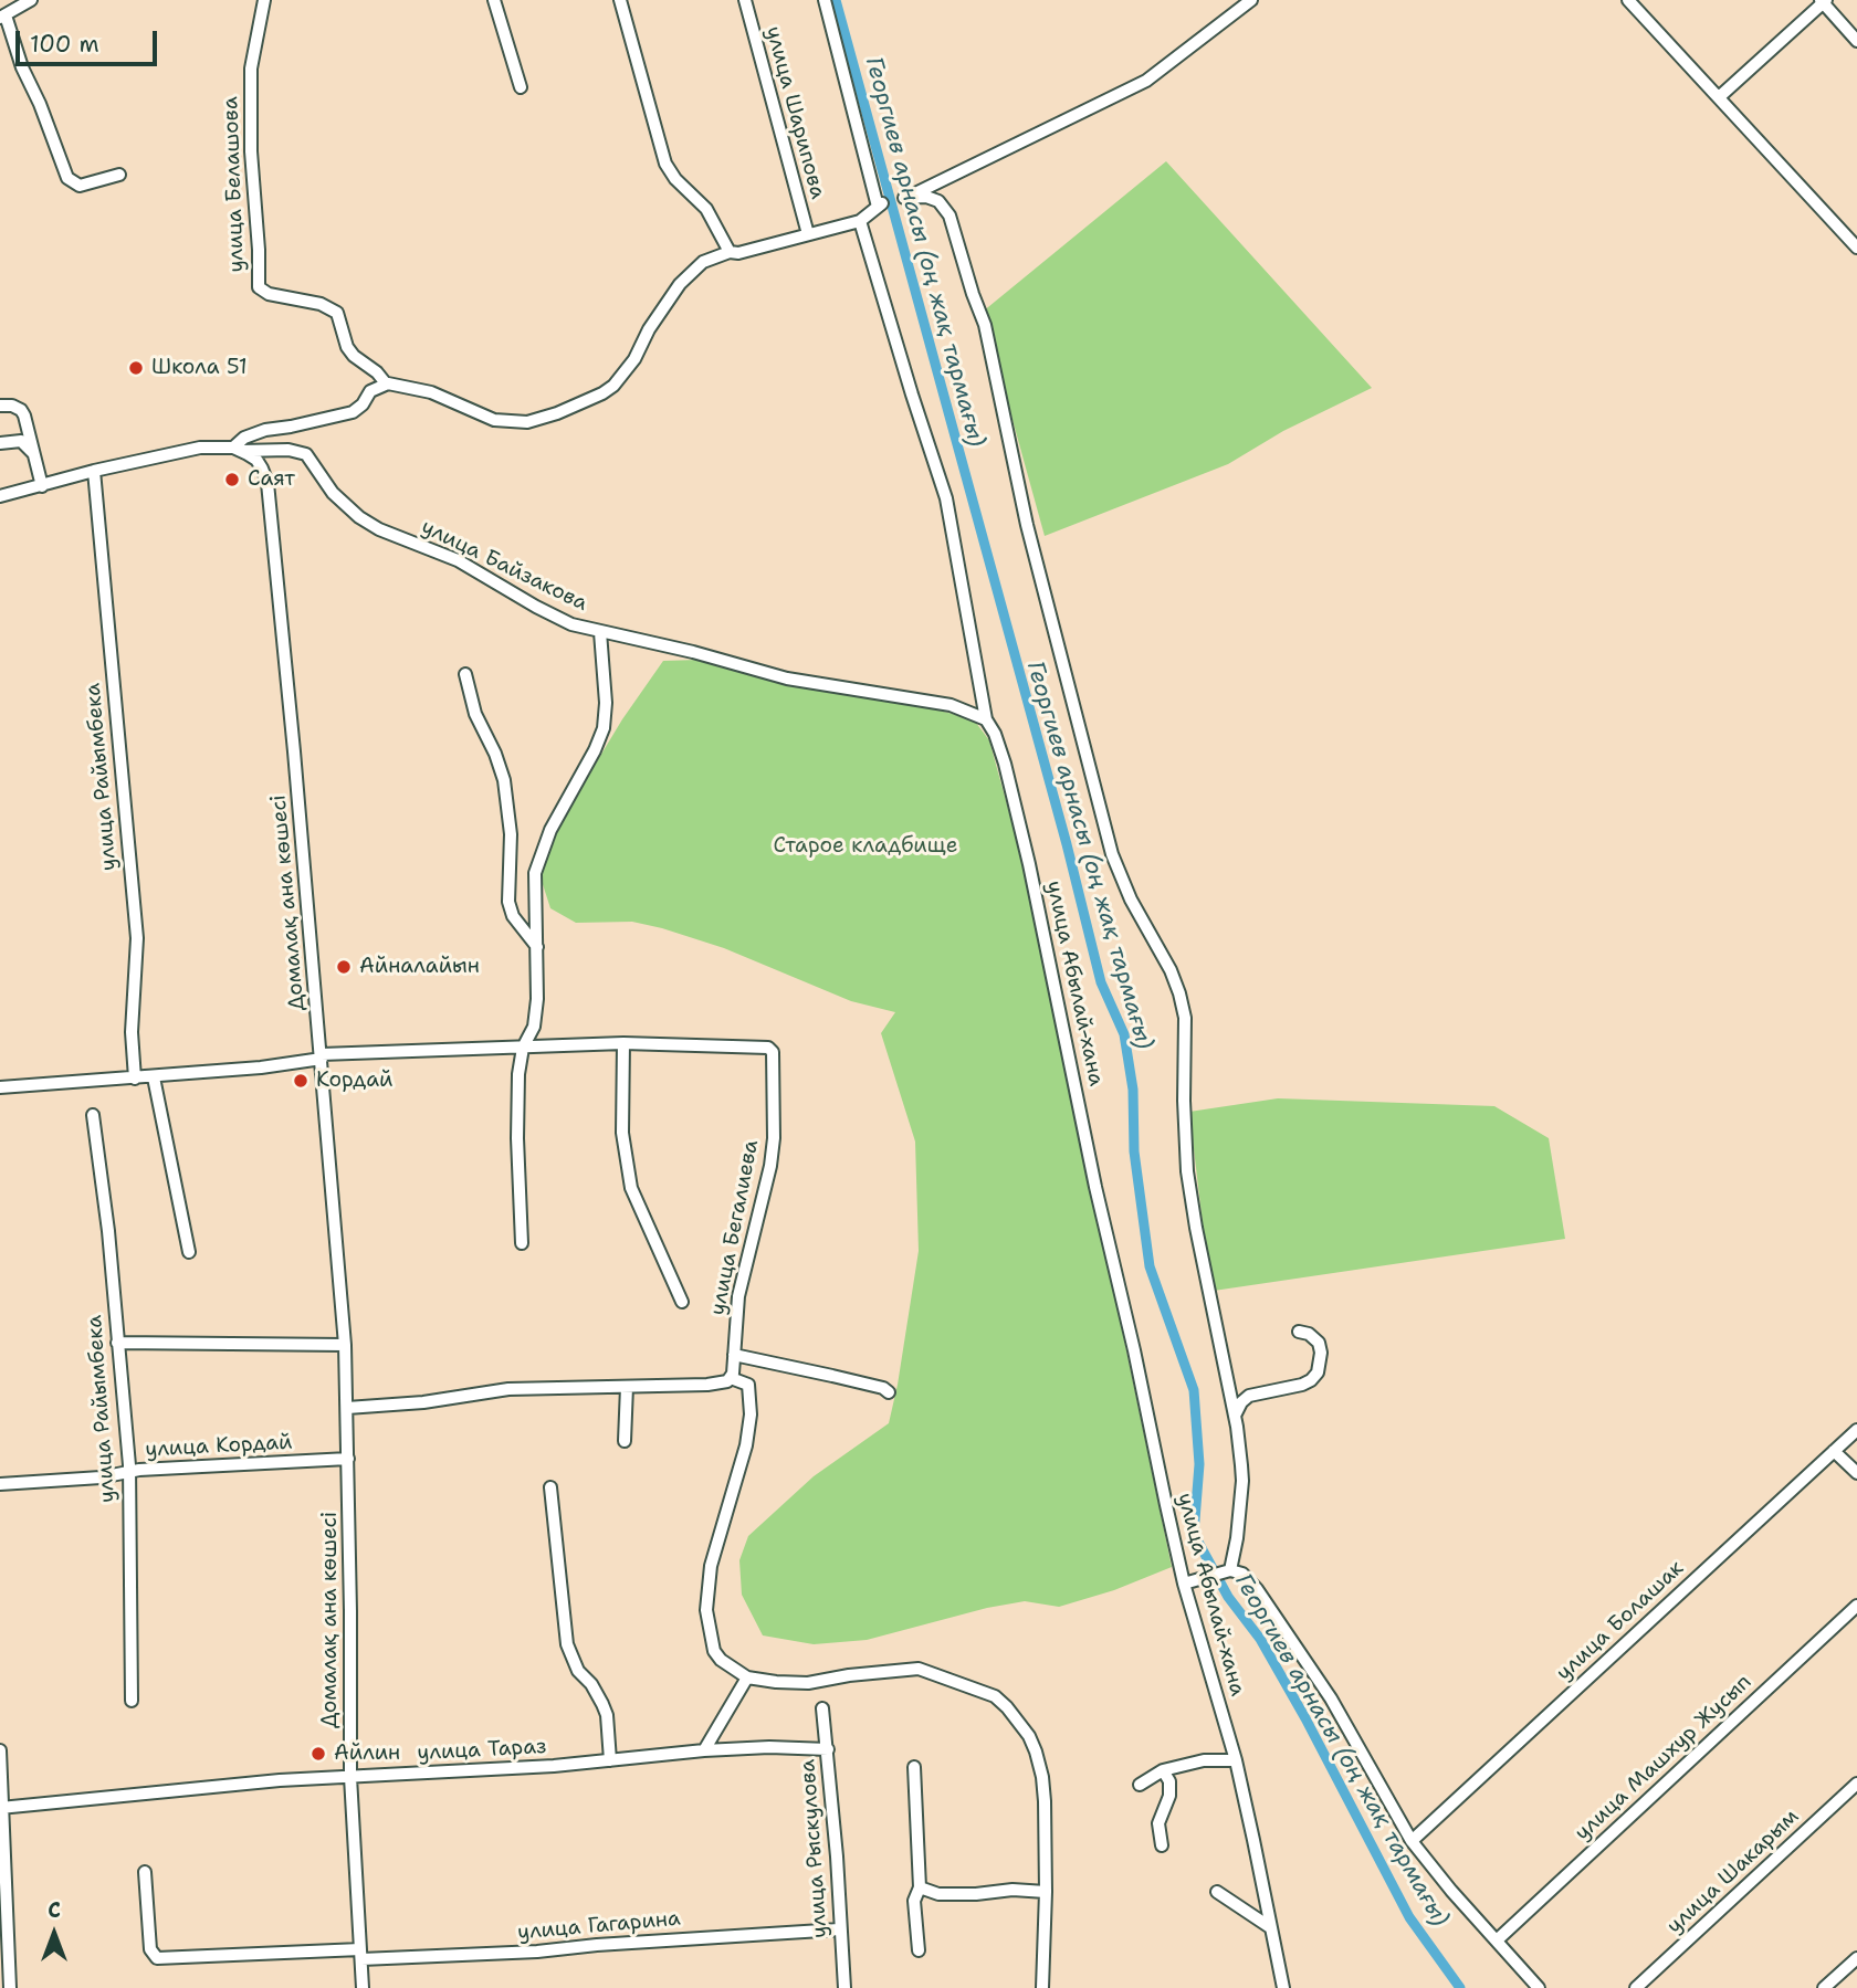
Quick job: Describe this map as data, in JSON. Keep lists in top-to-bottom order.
{
  "streets": {
    "street": [
      "улица Шарипова",
      "улица Белашова",
      "улица Байзакова",
      "улица Райымбека",
      "Домалақ ана көшесі",
      "улица Абылай-хана",
      "улица Бегалиева",
      "улица Кордай",
      "улица Болашак",
      "улица Тараз",
      "улица Машхур Жусып",
      "улица Рыскулова",
      "улица Шакарым",
      "улица Гагарина"
    ]
  },
  "crossings": [
    ["улица Байзакова", "улица Райымбека"],
    ["улица Байзакова", "Домалақ ана көшесі"],
    ["улица Байзакова", "улица Абылай-хана"],
    ["улица Байзакова", "улица Бегалиева"],
    ["улица Райымбека", "улица Бегалиева"],
    ["улица Райымбека", "улица Кордай"],
    ["Домалақ ана көшесі", "улица Бегалиева"],
    ["Домалақ ана көшесі", "улица Кордай"],
    ["Домалақ ана көшесі", "улица Тараз"],
    ["Домалақ ана көшесі", "улица Гагарина"],
    ["улица Тараз", "улица Рыскулова"],
    ["улица Рыскулова", "улица Гагарина"]
  ],
  "water": ["Георгиев арнасы (оң жақ тармағы)"],
  "parks": ["Старое кладбище"],
  "places": [
    "Школа 51",
    "Саят",
    "Айналайын",
    "Кордай",
    "Айлин"
  ],
  "scale_bar": "100 m",
  "north": "top"
}
